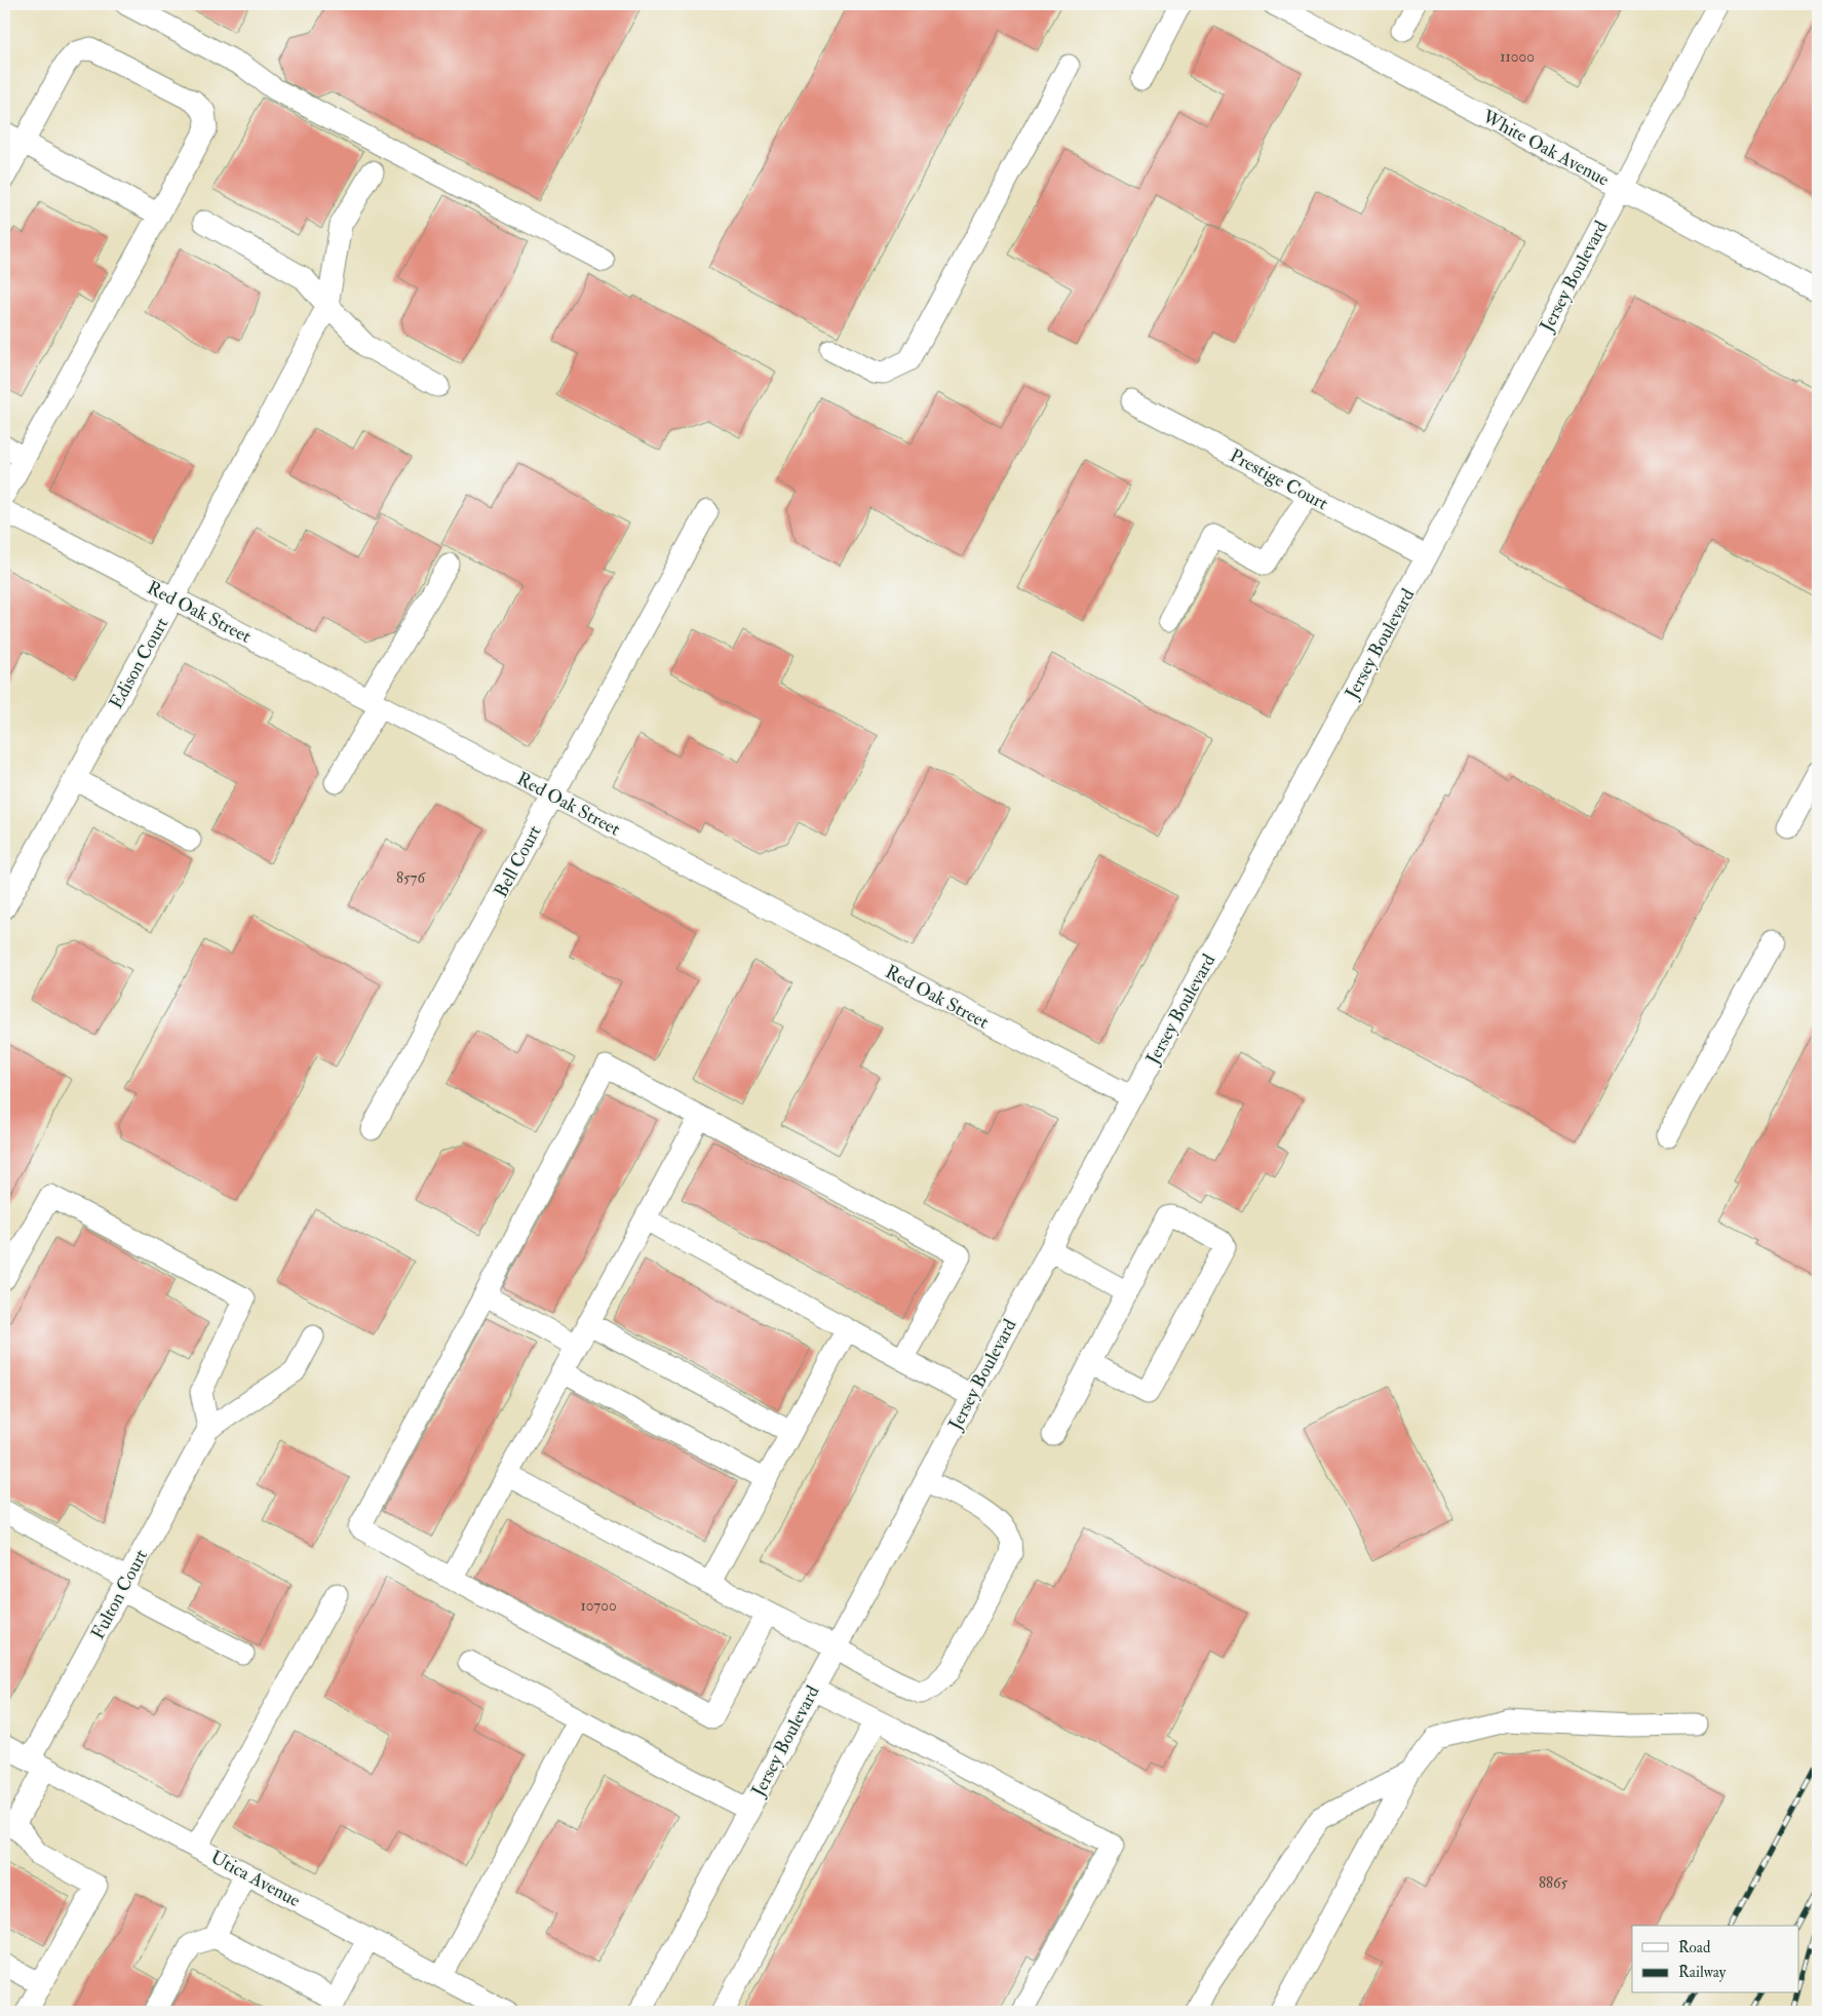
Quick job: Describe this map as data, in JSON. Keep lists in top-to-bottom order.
{
  "streets": {
    "street": [
      "White Oak Avenue",
      "Jersey Boulevard",
      "Prestige Court",
      "Red Oak Street",
      "Edison Court",
      "Bell Court",
      "Fulton Court",
      "Utica Avenue"
    ]
  },
  "crossings": [
    ["White Oak Avenue", "Jersey Boulevard"],
    ["Jersey Boulevard", "Prestige Court"],
    ["Jersey Boulevard", "Red Oak Street"],
    ["Red Oak Street", "Edison Court"],
    ["Red Oak Street", "Bell Court"],
    ["Fulton Court", "Utica Avenue"]
  ],
  "house_numbers": [
    "11000",
    "8576",
    "10700",
    "8865"
  ],
  "legend": ["Road", "Railway"]
}
